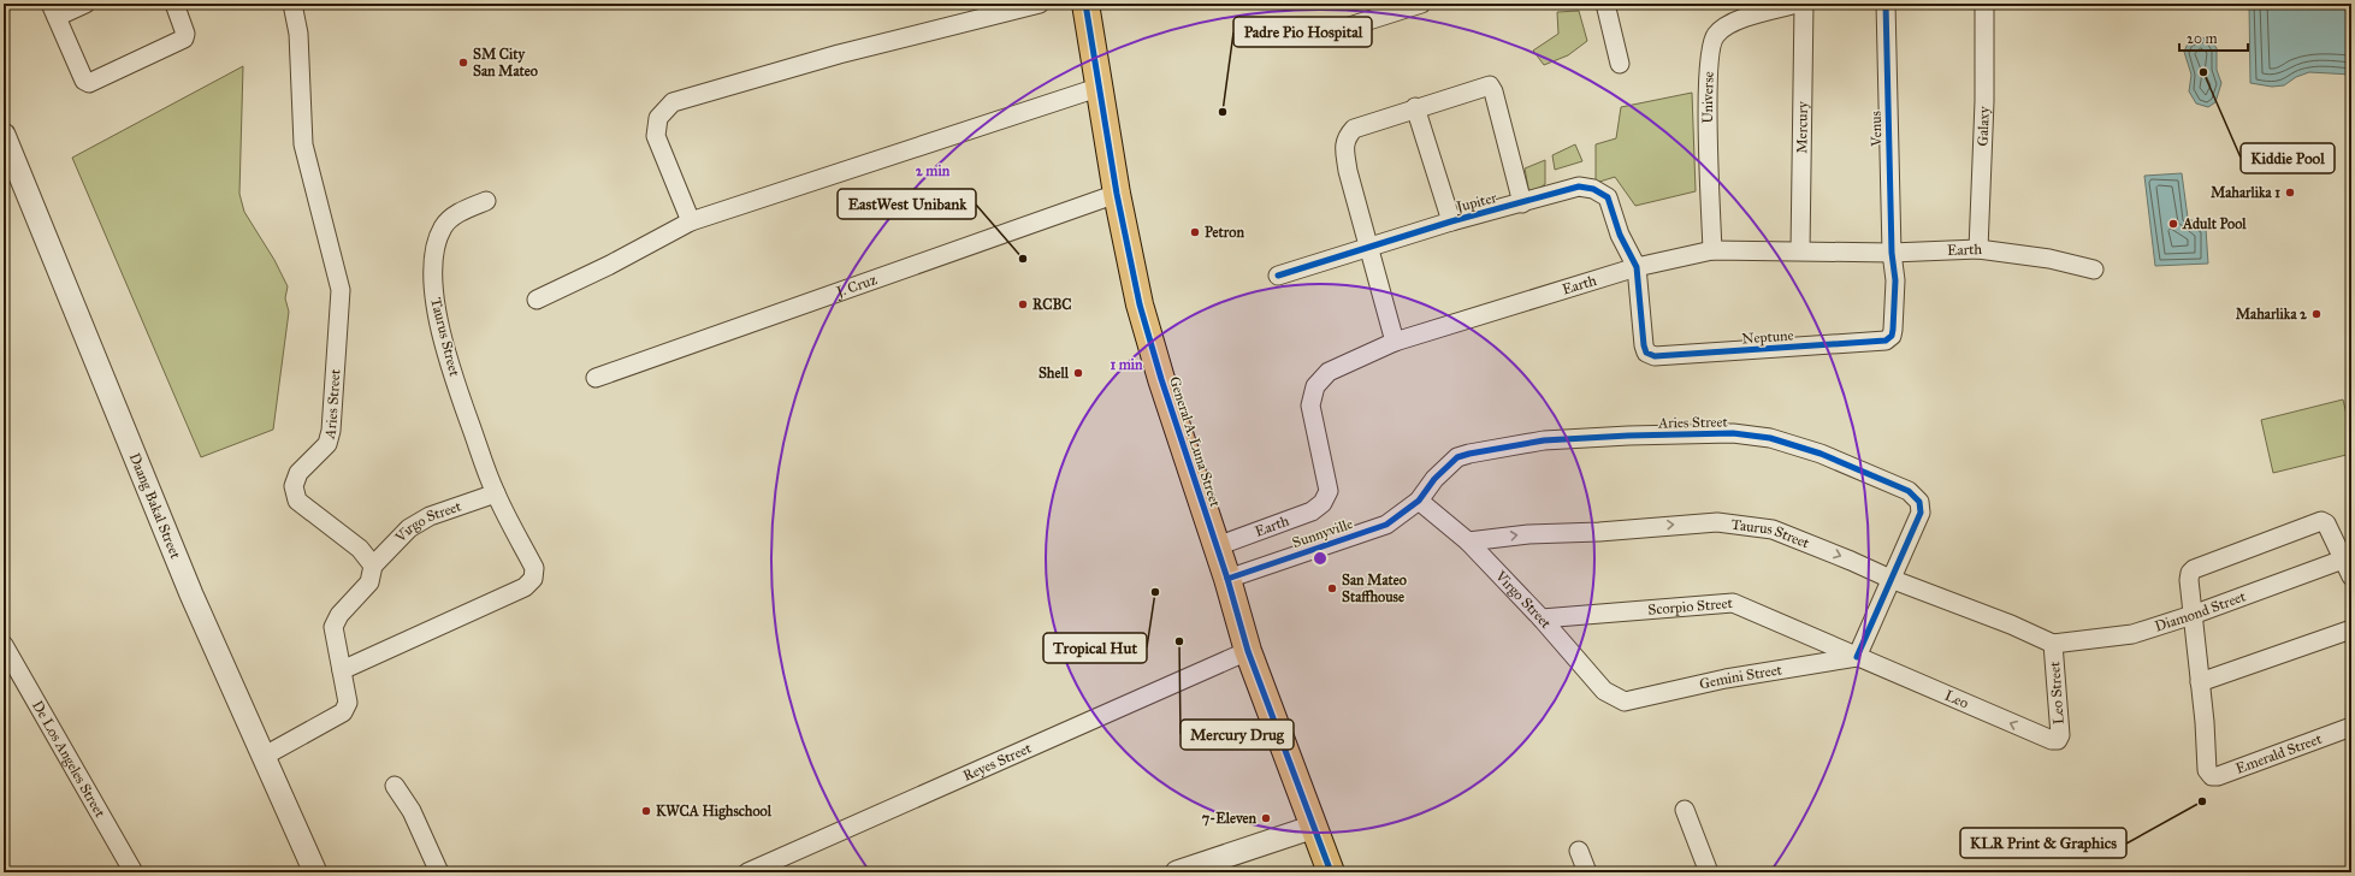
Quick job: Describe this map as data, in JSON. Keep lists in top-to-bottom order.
{
  "streets": {
    "main road": ["General A. Luna Street"],
    "street": [
      "Universe",
      "Galaxy",
      "Mercury",
      "Venus",
      "Jupiter",
      "Earth",
      "J. Cruz",
      "Taurus Street",
      "Neptune",
      "Aries Street",
      "Daang Bakal Street",
      "Virgo Street",
      "Sunnyville",
      "Scorpio Street",
      "Diamond Street",
      "Gemini Street",
      "Leo Street",
      "Leo",
      "Emerald Street",
      "De Los Angeles Street",
      "Reyes Street"
    ]
  },
  "crossings": [
    ["Universe", "Earth"],
    ["Galaxy", "Earth"],
    ["Mercury", "Earth"],
    ["Venus", "Earth"],
    ["Venus", "Neptune"],
    ["Jupiter", "Earth"],
    ["Jupiter", "Neptune"],
    ["Earth", "Neptune"],
    ["Earth", "General A. Luna Street"],
    ["J. Cruz", "General A. Luna Street"],
    ["Taurus Street", "Aries Street"],
    ["Taurus Street", "Virgo Street"],
    ["Taurus Street", "Diamond Street"],
    ["Taurus Street", "Leo Street"],
    ["Aries Street", "Virgo Street"],
    ["Aries Street", "Sunnyville"],
    ["Aries Street", "Scorpio Street"],
    ["Aries Street", "Gemini Street"],
    ["Aries Street", "Leo"],
    ["General A. Luna Street", "Sunnyville"],
    ["General A. Luna Street", "Reyes Street"],
    ["Virgo Street", "Sunnyville"],
    ["Virgo Street", "Scorpio Street"],
    ["Virgo Street", "Gemini Street"],
    ["Scorpio Street", "Gemini Street"],
    ["Scorpio Street", "Leo"],
    ["Diamond Street", "Leo Street"],
    ["Gemini Street", "Leo"],
    ["Leo Street", "Leo"]
  ],
  "one_way": ["Leo"],
  "places": [
    "SM City San Mateo",
    "Kiddie Pool",
    "Padre Pio Hospital",
    "Maharlika 1",
    "Adult Pool",
    "Petron",
    "EastWest Unibank",
    "RCBC",
    "Maharlika 2",
    "Shell",
    "San Mateo Staffhouse",
    "Tropical Hut",
    "Mercury Drug",
    "KLR Print & Graphics",
    "KWCA Highschool",
    "7-Eleven"
  ],
  "scale_bar": "20 m",
  "rings": ["2 min", "1 min"]
}
